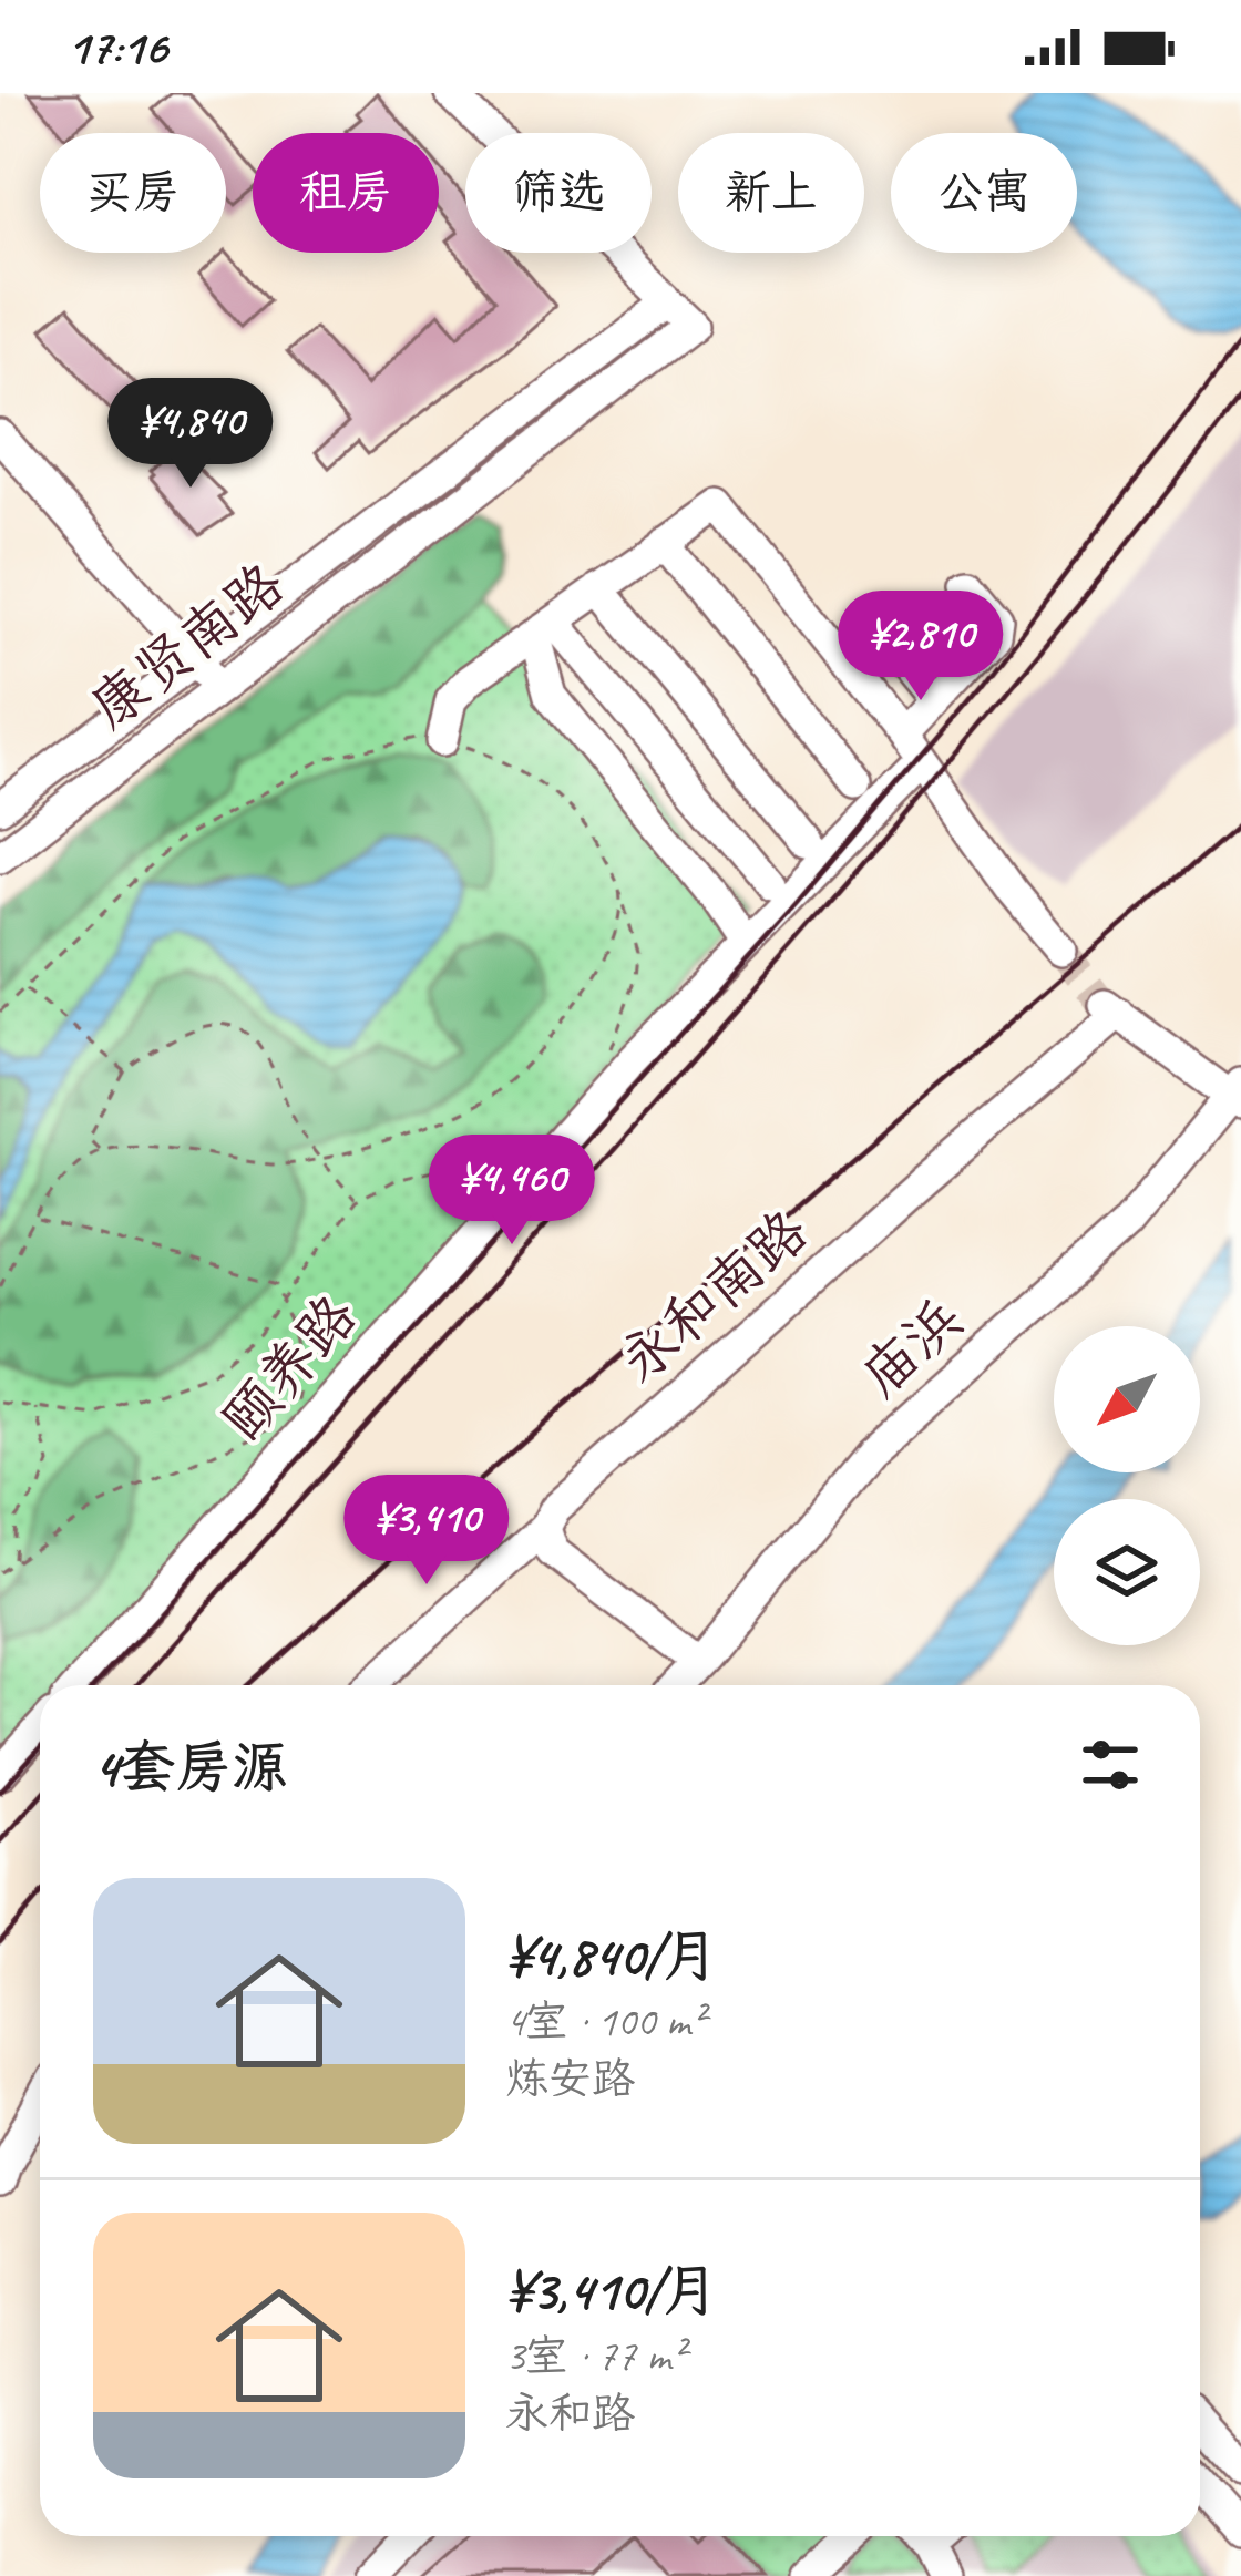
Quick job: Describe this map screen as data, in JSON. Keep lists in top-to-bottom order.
{
  "streets": {
    "street": [
      "康贤南路",
      "永和南路",
      "庙浜",
      "颐养路"
    ]
  },
  "crossings": [
    ["永和南路", "庙浜"]
  ],
  "north": "bottom left",
  "page": {
    "status": "17:16",
    "chip": [
      "买房",
      "租房",
      "筛选",
      "新上",
      "公寓"
    ],
    "price": [
      "¥4,840",
      "¥2,810",
      "¥4,460",
      "¥3,410"
    ],
    "heading": "4套房源",
    "list": [
      {
        "name": "¥4,840/月",
        "note": "4室 · 100 m² · 炼安路"
      },
      {
        "name": "¥3,410/月",
        "note": "3室 · 77 m² · 永和路"
      }
    ]
  }
}
